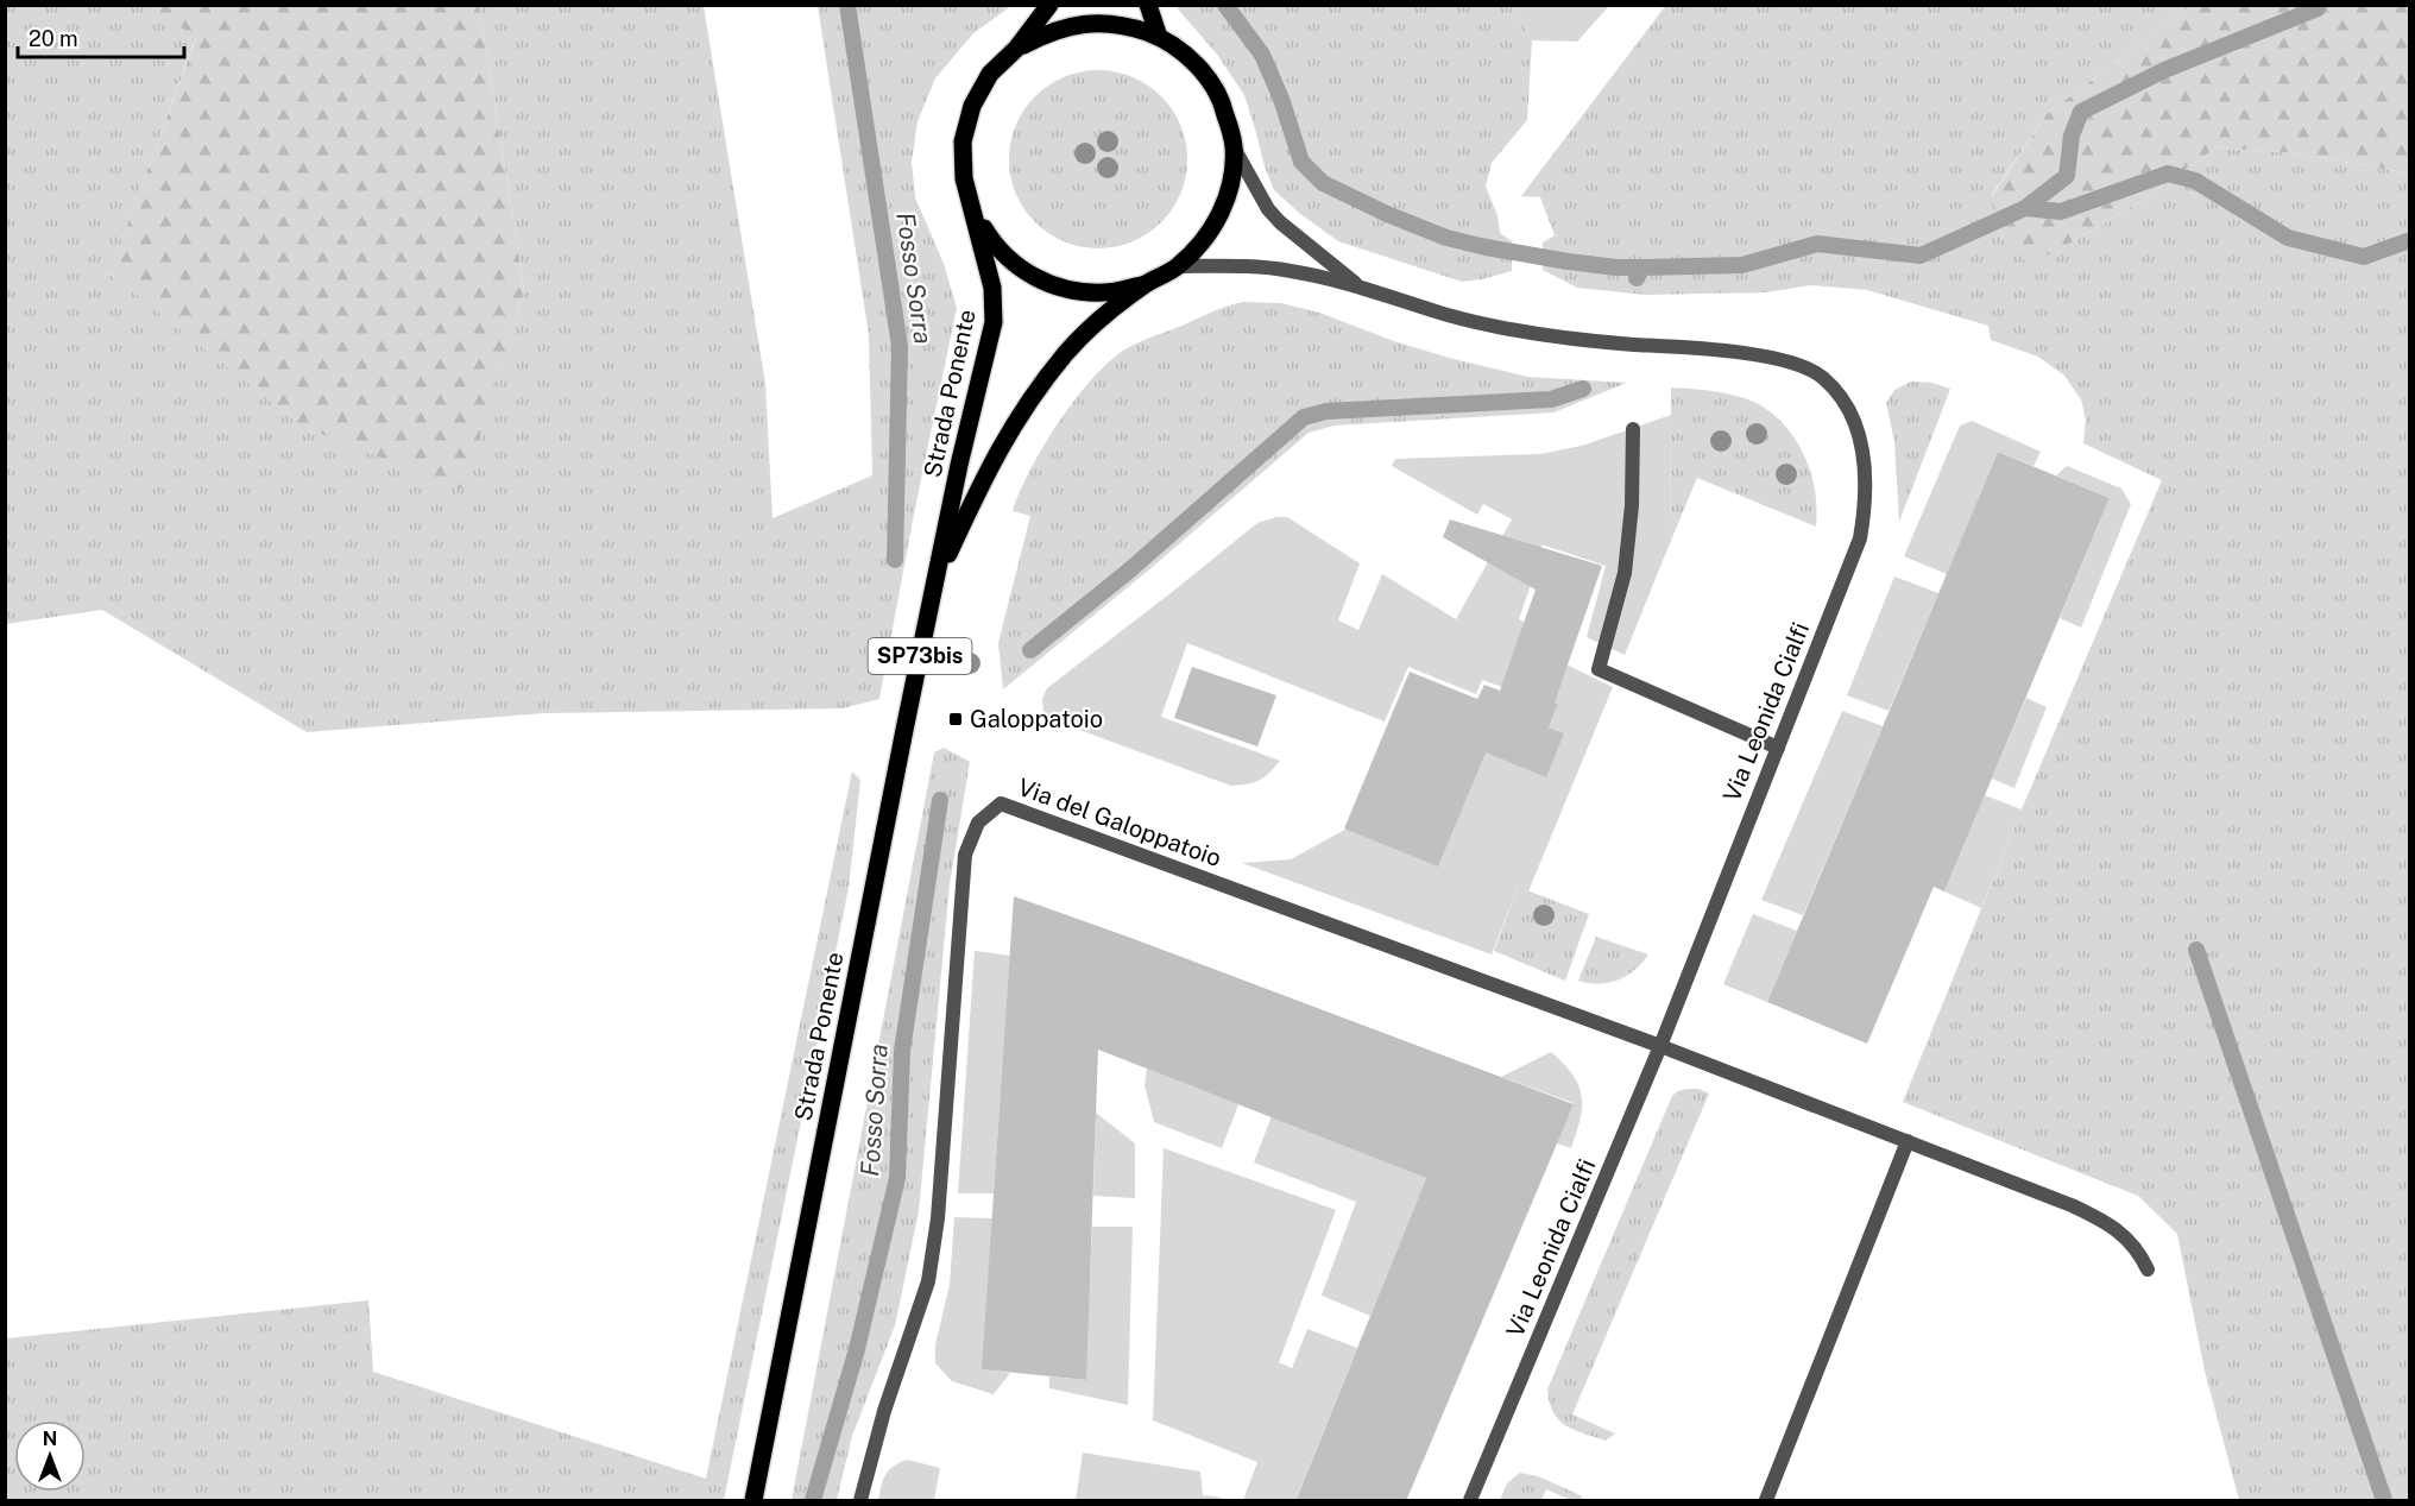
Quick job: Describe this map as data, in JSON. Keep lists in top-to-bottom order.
{
  "streets": {
    "main road": ["Strada Ponente", "SP73bis"],
    "street": ["Via Leonida Cialfi", "Via del Galoppatoio"]
  },
  "crossings": [
    ["Strada Ponente", "Via Leonida Cialfi"],
    ["Via Leonida Cialfi", "Via del Galoppatoio"]
  ],
  "water": ["Fosso Sorra"],
  "places": {
    "transit": ["Galoppatoio"]
  },
  "scale_bar": "20 m",
  "north": "top"
}
